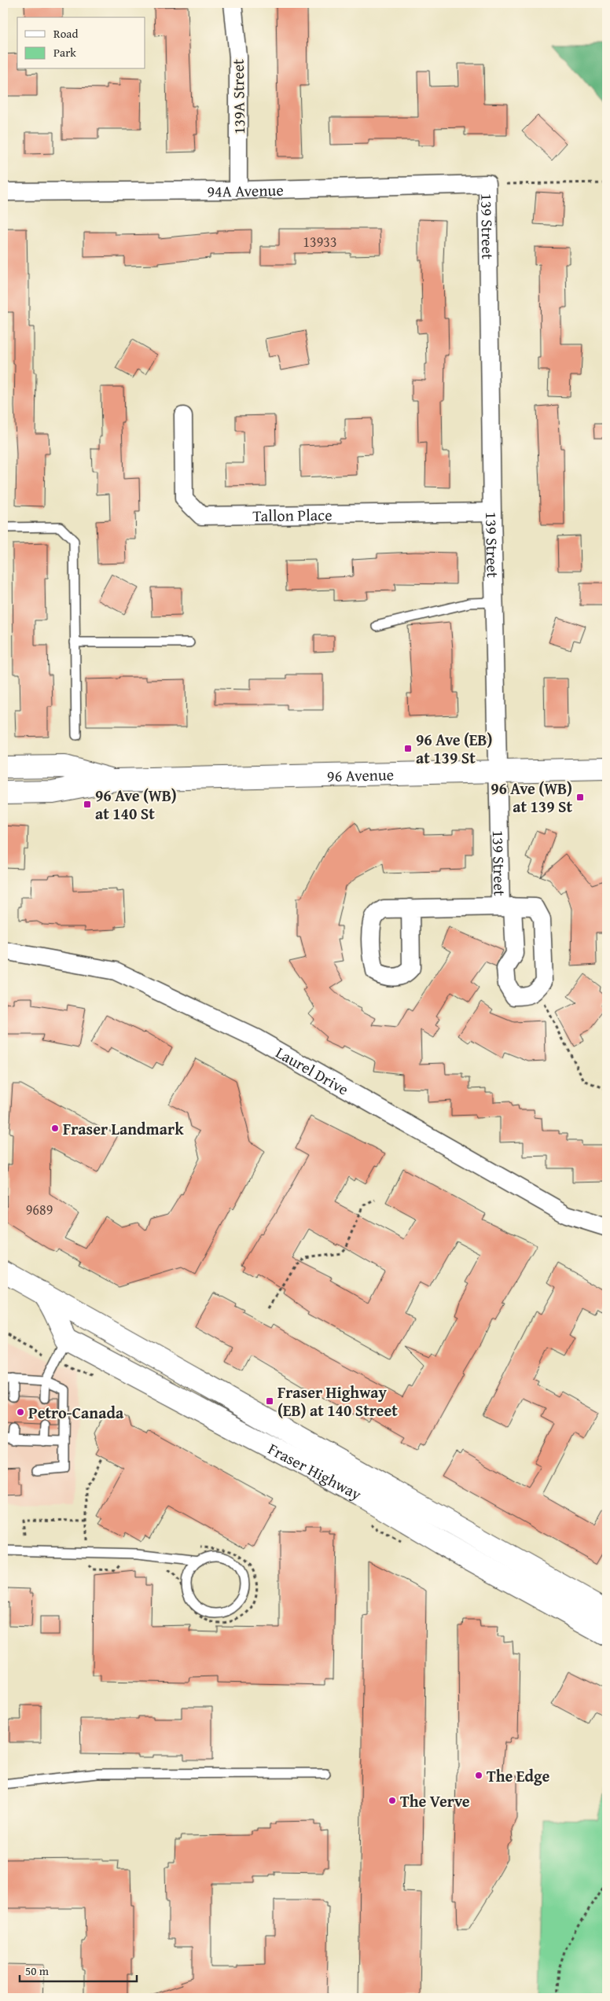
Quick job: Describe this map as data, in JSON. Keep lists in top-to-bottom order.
{
  "streets": {
    "main road": ["96 Avenue", "Fraser Highway"],
    "street": [
      "139A Street",
      "94A Avenue",
      "139 Street",
      "Tallon Place",
      "Laurel Drive"
    ]
  },
  "crossings": [
    ["139A Street", "94A Avenue"],
    ["94A Avenue", "139 Street"],
    ["139 Street", "Tallon Place"],
    ["139 Street", "96 Avenue"]
  ],
  "places": {
    "transit": [
      "96 Ave (EB) at 139 St",
      "96 Ave (WB) at 139 St",
      "96 Ave (WB) at 140 St",
      "Fraser Highway (EB) at 140 Street"
    ],
    "other": [
      "Fraser Landmark",
      "Petro-Canada",
      "The Edge",
      "The Verve"
    ]
  },
  "house_numbers": ["13933", "9689"],
  "legend": ["Road", "Park"],
  "scale_bar": "50 m"
}
